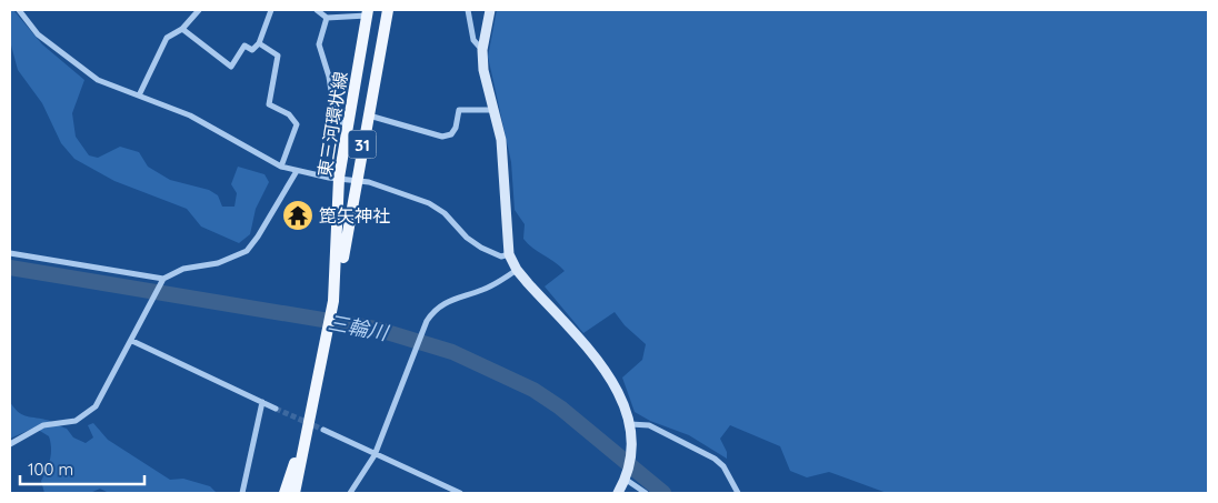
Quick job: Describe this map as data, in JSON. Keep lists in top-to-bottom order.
{
  "streets": {
    "main road": ["東三河環状線", "31"]
  },
  "water": ["三輪川"],
  "places": {
    "temple": ["箆矢神社"]
  },
  "scale_bar": "100 m"
}
